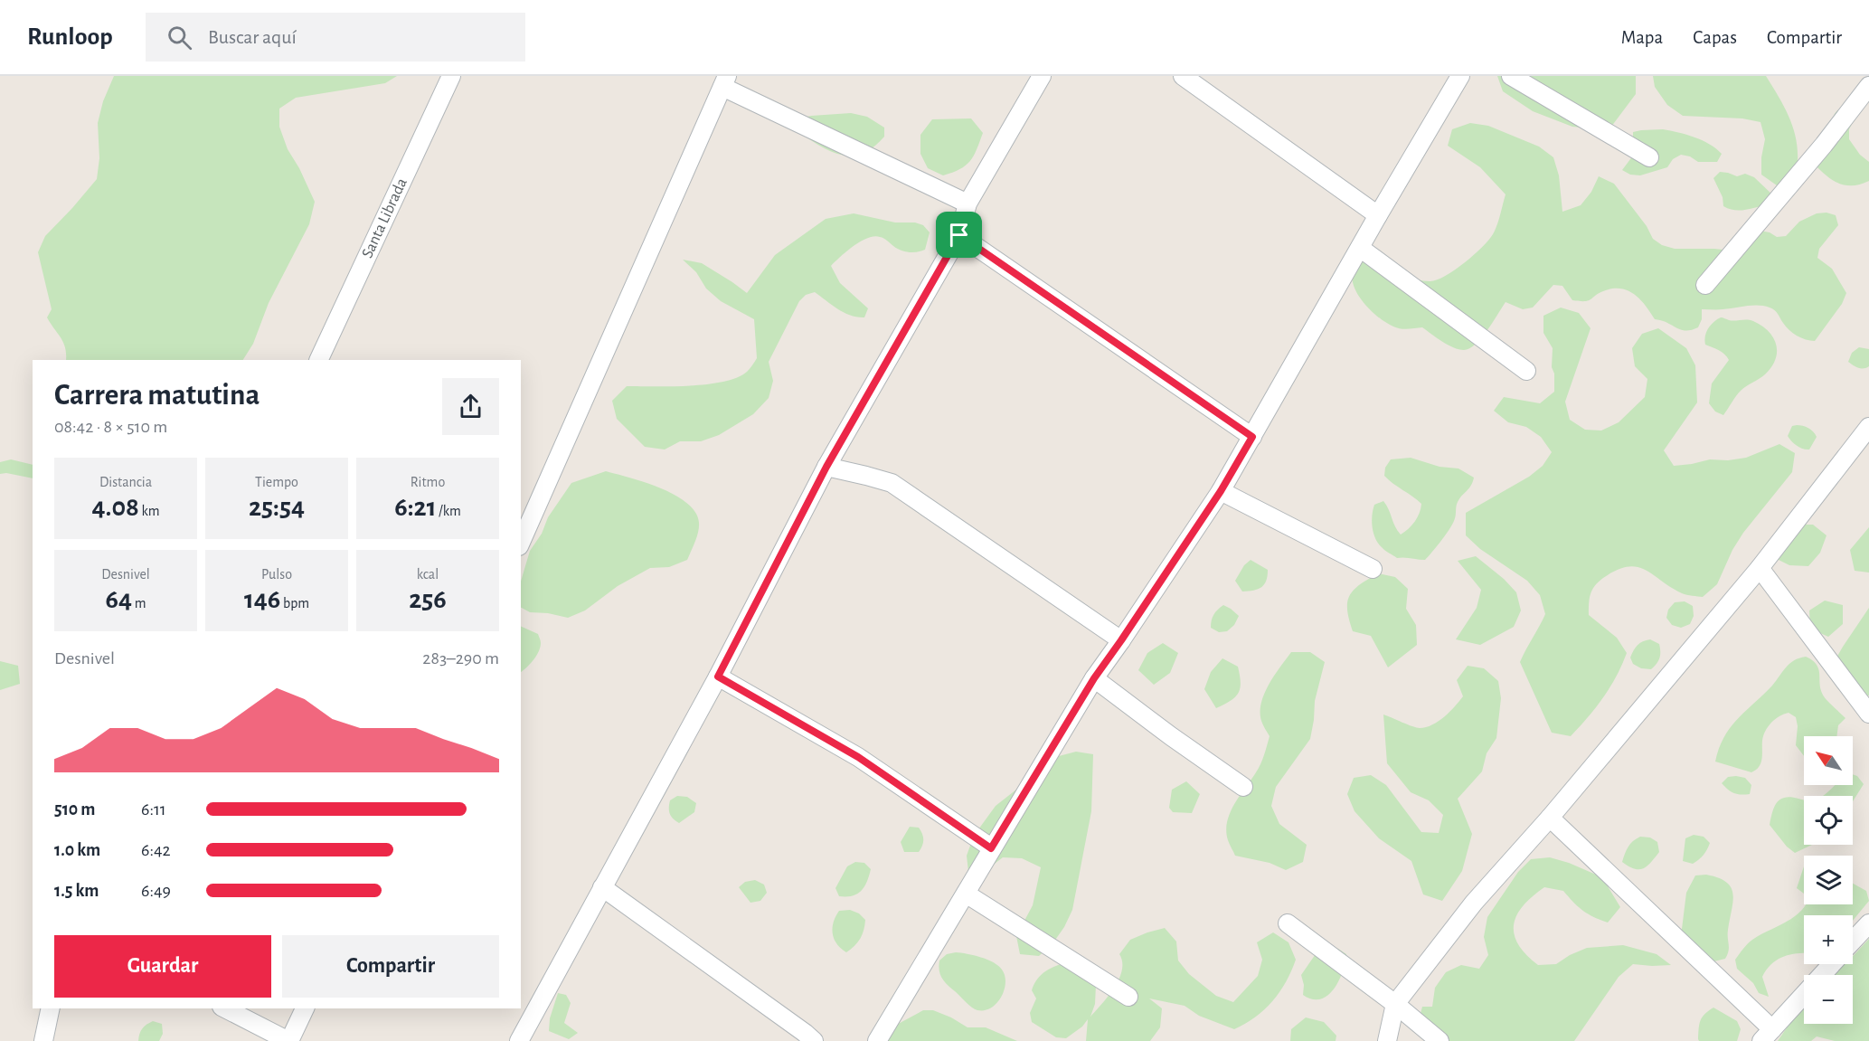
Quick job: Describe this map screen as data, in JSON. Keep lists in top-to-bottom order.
{
  "streets": {
    "street": ["Santa Librada"]
  },
  "north": "top left",
  "page": {
    "header": "Runloop",
    "search": "Buscar aquí",
    "nav": ["Mapa", "Capas", "Compartir"],
    "heading": ["Carrera matutina", "08:42 · 8 × 510 m"],
    "stats": [
      ["Distancia", "4.08 km"],
      ["Tiempo", "25:54"],
      ["Ritmo", "6:21 /km"],
      ["Desnivel", "64 m"],
      ["Pulso", "146 bpm"],
      ["kcal", "256"]
    ],
    "chart": ["Desnivel", "283–290 m"],
    "map_buttons": ["+", "−"],
    "list": [
      {
        "name": "510 m",
        "note": "6:11"
      },
      {
        "name": "1.0 km",
        "note": "6:42"
      },
      {
        "name": "1.5 km",
        "note": "6:49"
      }
    ],
    "buttons": ["Guardar", "Compartir"]
  }
}
